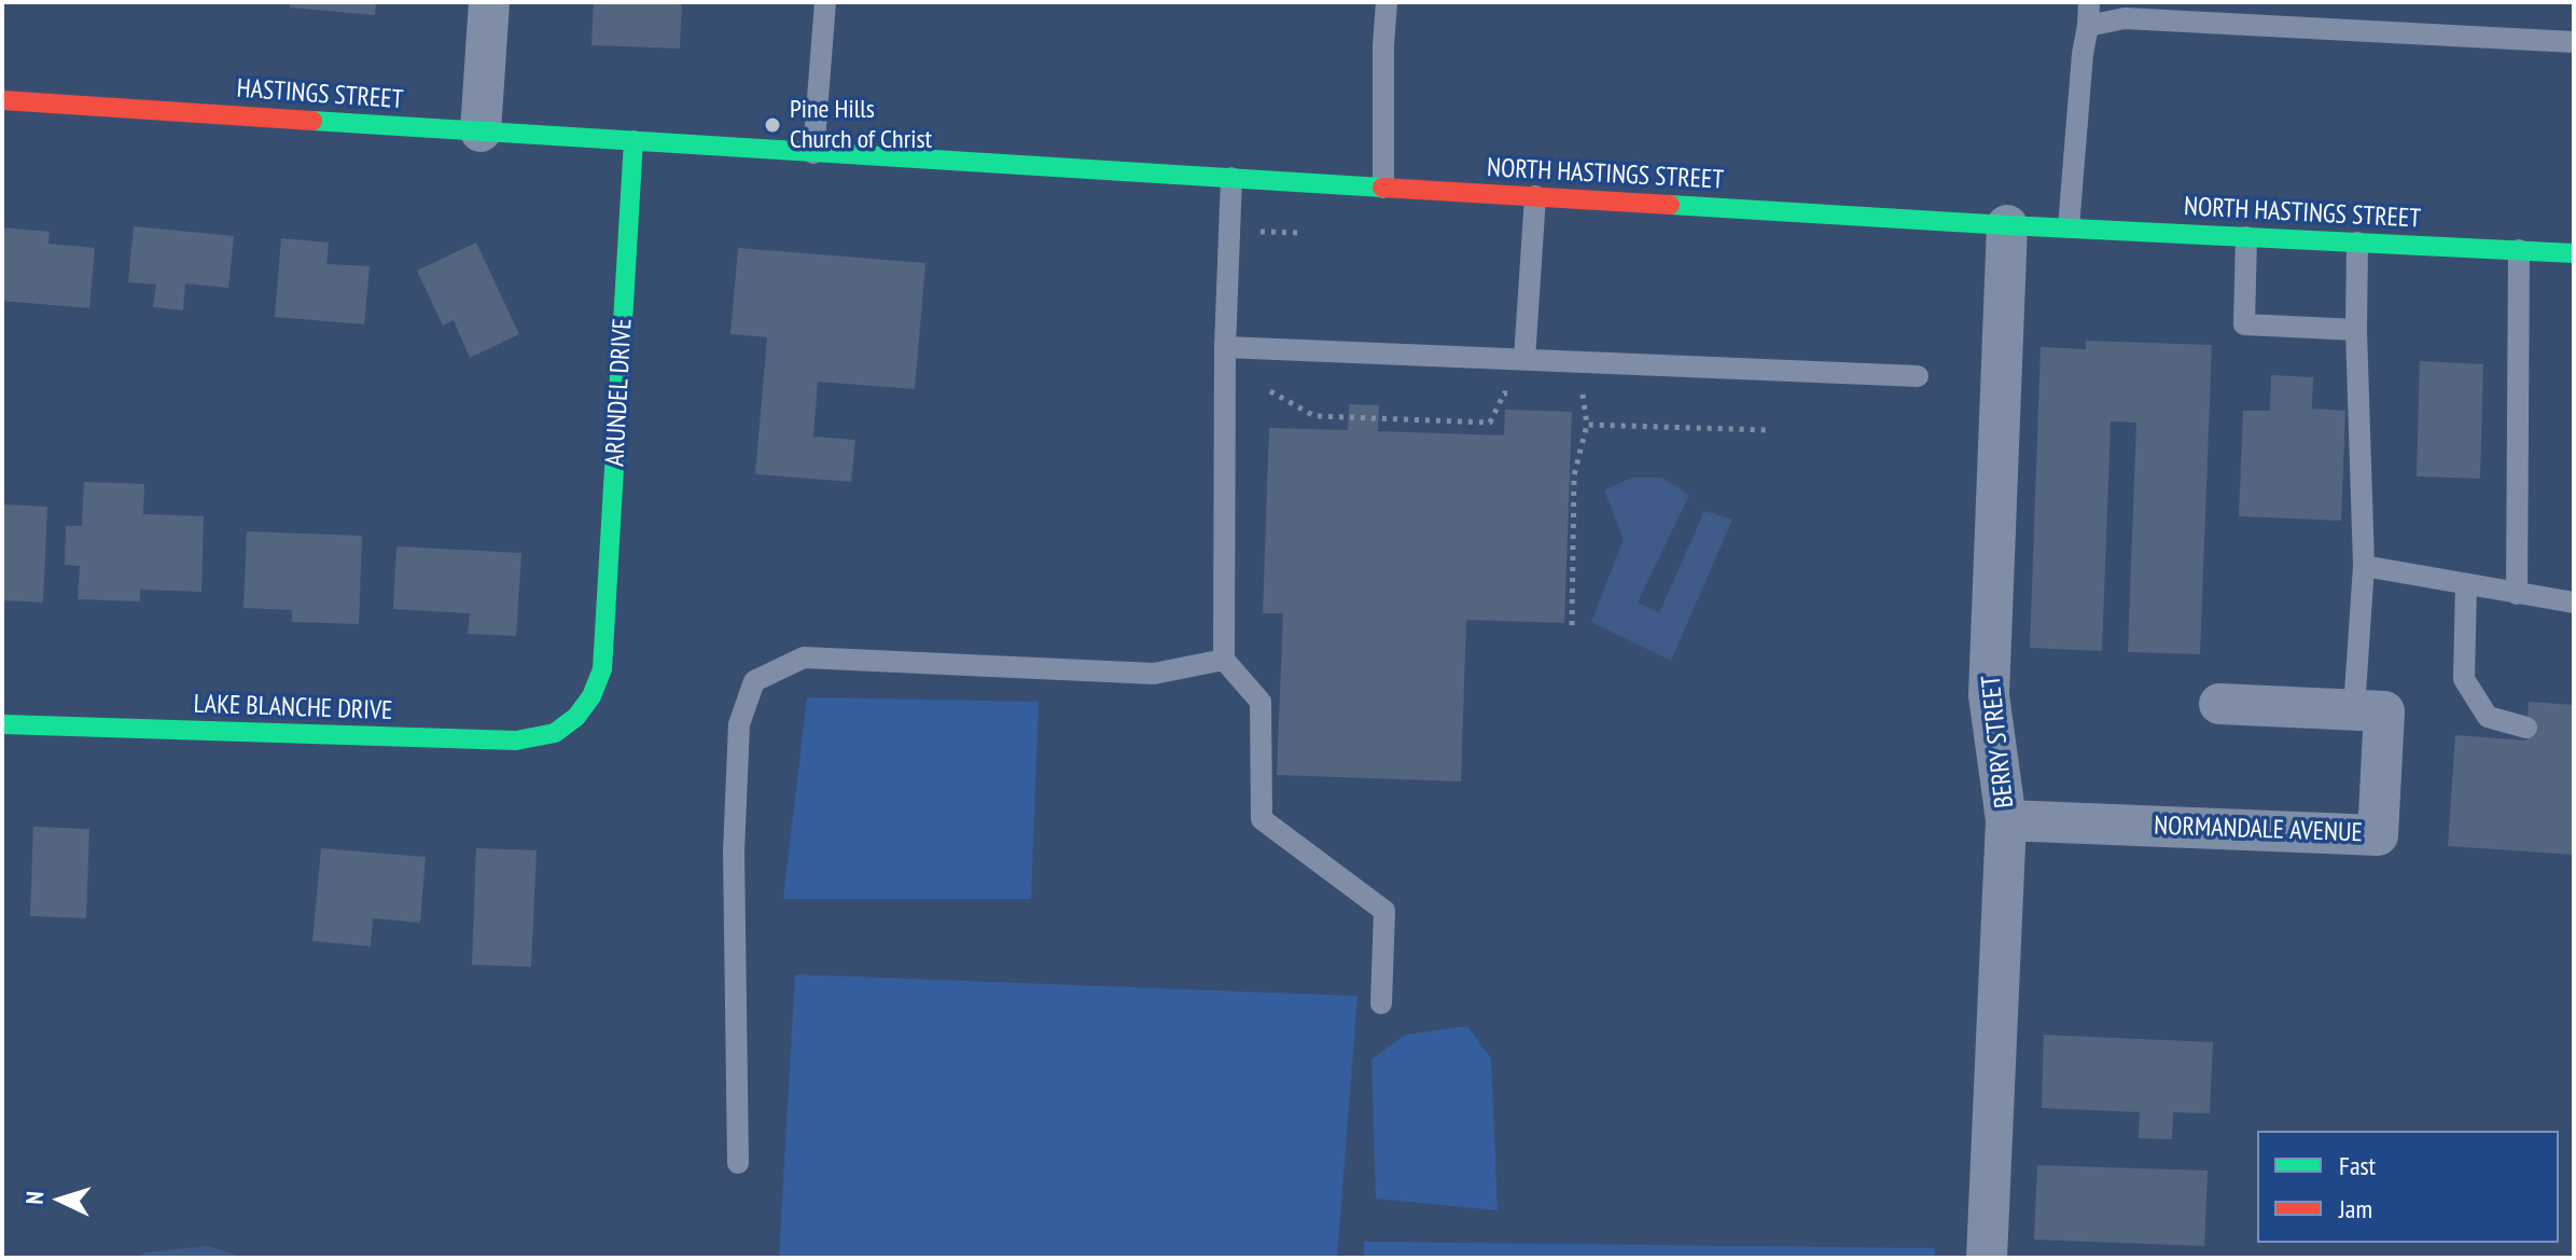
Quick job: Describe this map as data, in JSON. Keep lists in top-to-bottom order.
{
  "streets": {
    "street": [
      "HASTINGS STREET",
      "NORTH HASTINGS STREET",
      "ARUNDEL DRIVE",
      "LAKE BLANCHE DRIVE",
      "BERRY STREET",
      "NORMANDALE AVENUE"
    ]
  },
  "crossings": [
    ["HASTINGS STREET", "NORTH HASTINGS STREET"],
    ["HASTINGS STREET", "ARUNDEL DRIVE"],
    ["NORTH HASTINGS STREET", "ARUNDEL DRIVE"],
    ["NORTH HASTINGS STREET", "BERRY STREET"],
    ["ARUNDEL DRIVE", "LAKE BLANCHE DRIVE"],
    ["BERRY STREET", "NORMANDALE AVENUE"]
  ],
  "places": ["Pine Hills Church of Christ"],
  "legend": ["Fast", "Jam"],
  "north": "left"
}
